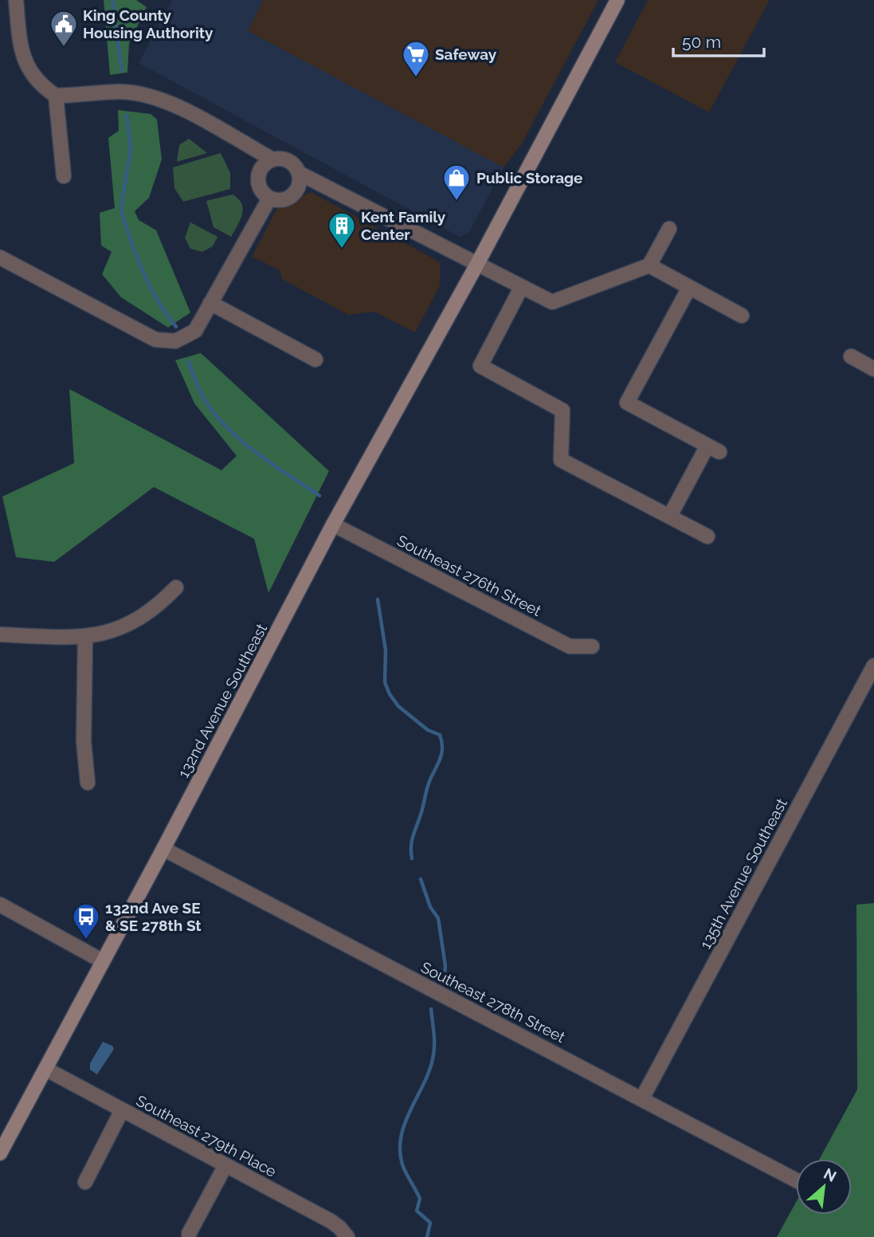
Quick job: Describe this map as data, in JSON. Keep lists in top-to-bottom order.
{
  "streets": {
    "main road": ["132nd Avenue Southeast"],
    "street": [
      "Southeast 276th Street",
      "135th Avenue Southeast",
      "Southeast 278th Street",
      "Southeast 279th Place"
    ]
  },
  "crossings": [
    ["Southeast 276th Street", "132nd Avenue Southeast"],
    ["132nd Avenue Southeast", "Southeast 278th Street"],
    ["132nd Avenue Southeast", "Southeast 279th Place"],
    ["135th Avenue Southeast", "Southeast 278th Street"]
  ],
  "places": {
    "public building": ["King County Housing Authority"],
    "supermarket": ["Safeway"],
    "shop": ["Public Storage"],
    "building": ["Kent Family Center"],
    "bus stop": ["132nd Ave SE & SE 278th St"]
  },
  "scale_bar": "50 m",
  "north": "top right"
}
